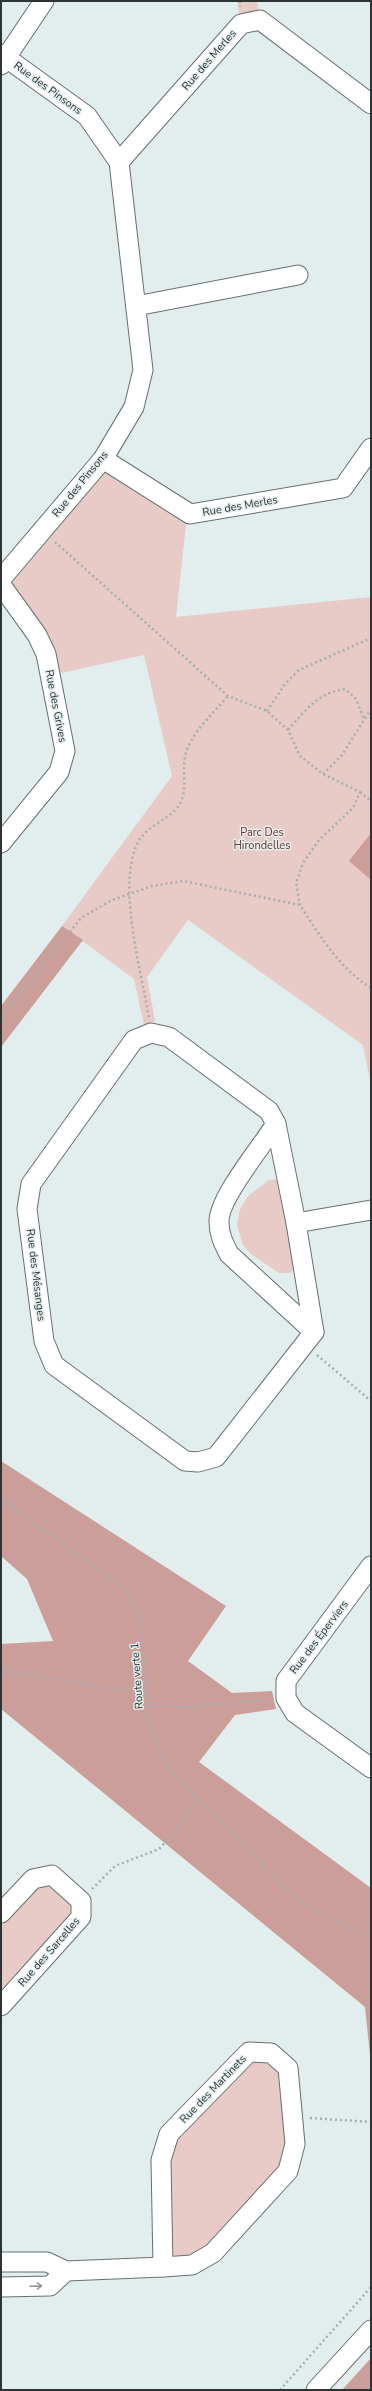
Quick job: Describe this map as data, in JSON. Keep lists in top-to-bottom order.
{
  "streets": {
    "street": [
      "Rue des Merles",
      "Rue des Pinsons",
      "Rue des Grives",
      "Rue des Mésanges",
      "Rue des Éperviers",
      "Rue des Sarcelles",
      "Rue des Martinets"
    ],
    "path": ["Route verte 1"]
  },
  "crossings": [
    ["Rue des Merles", "Rue des Pinsons"]
  ],
  "parks": ["Parc Des Hirondelles"]
}
